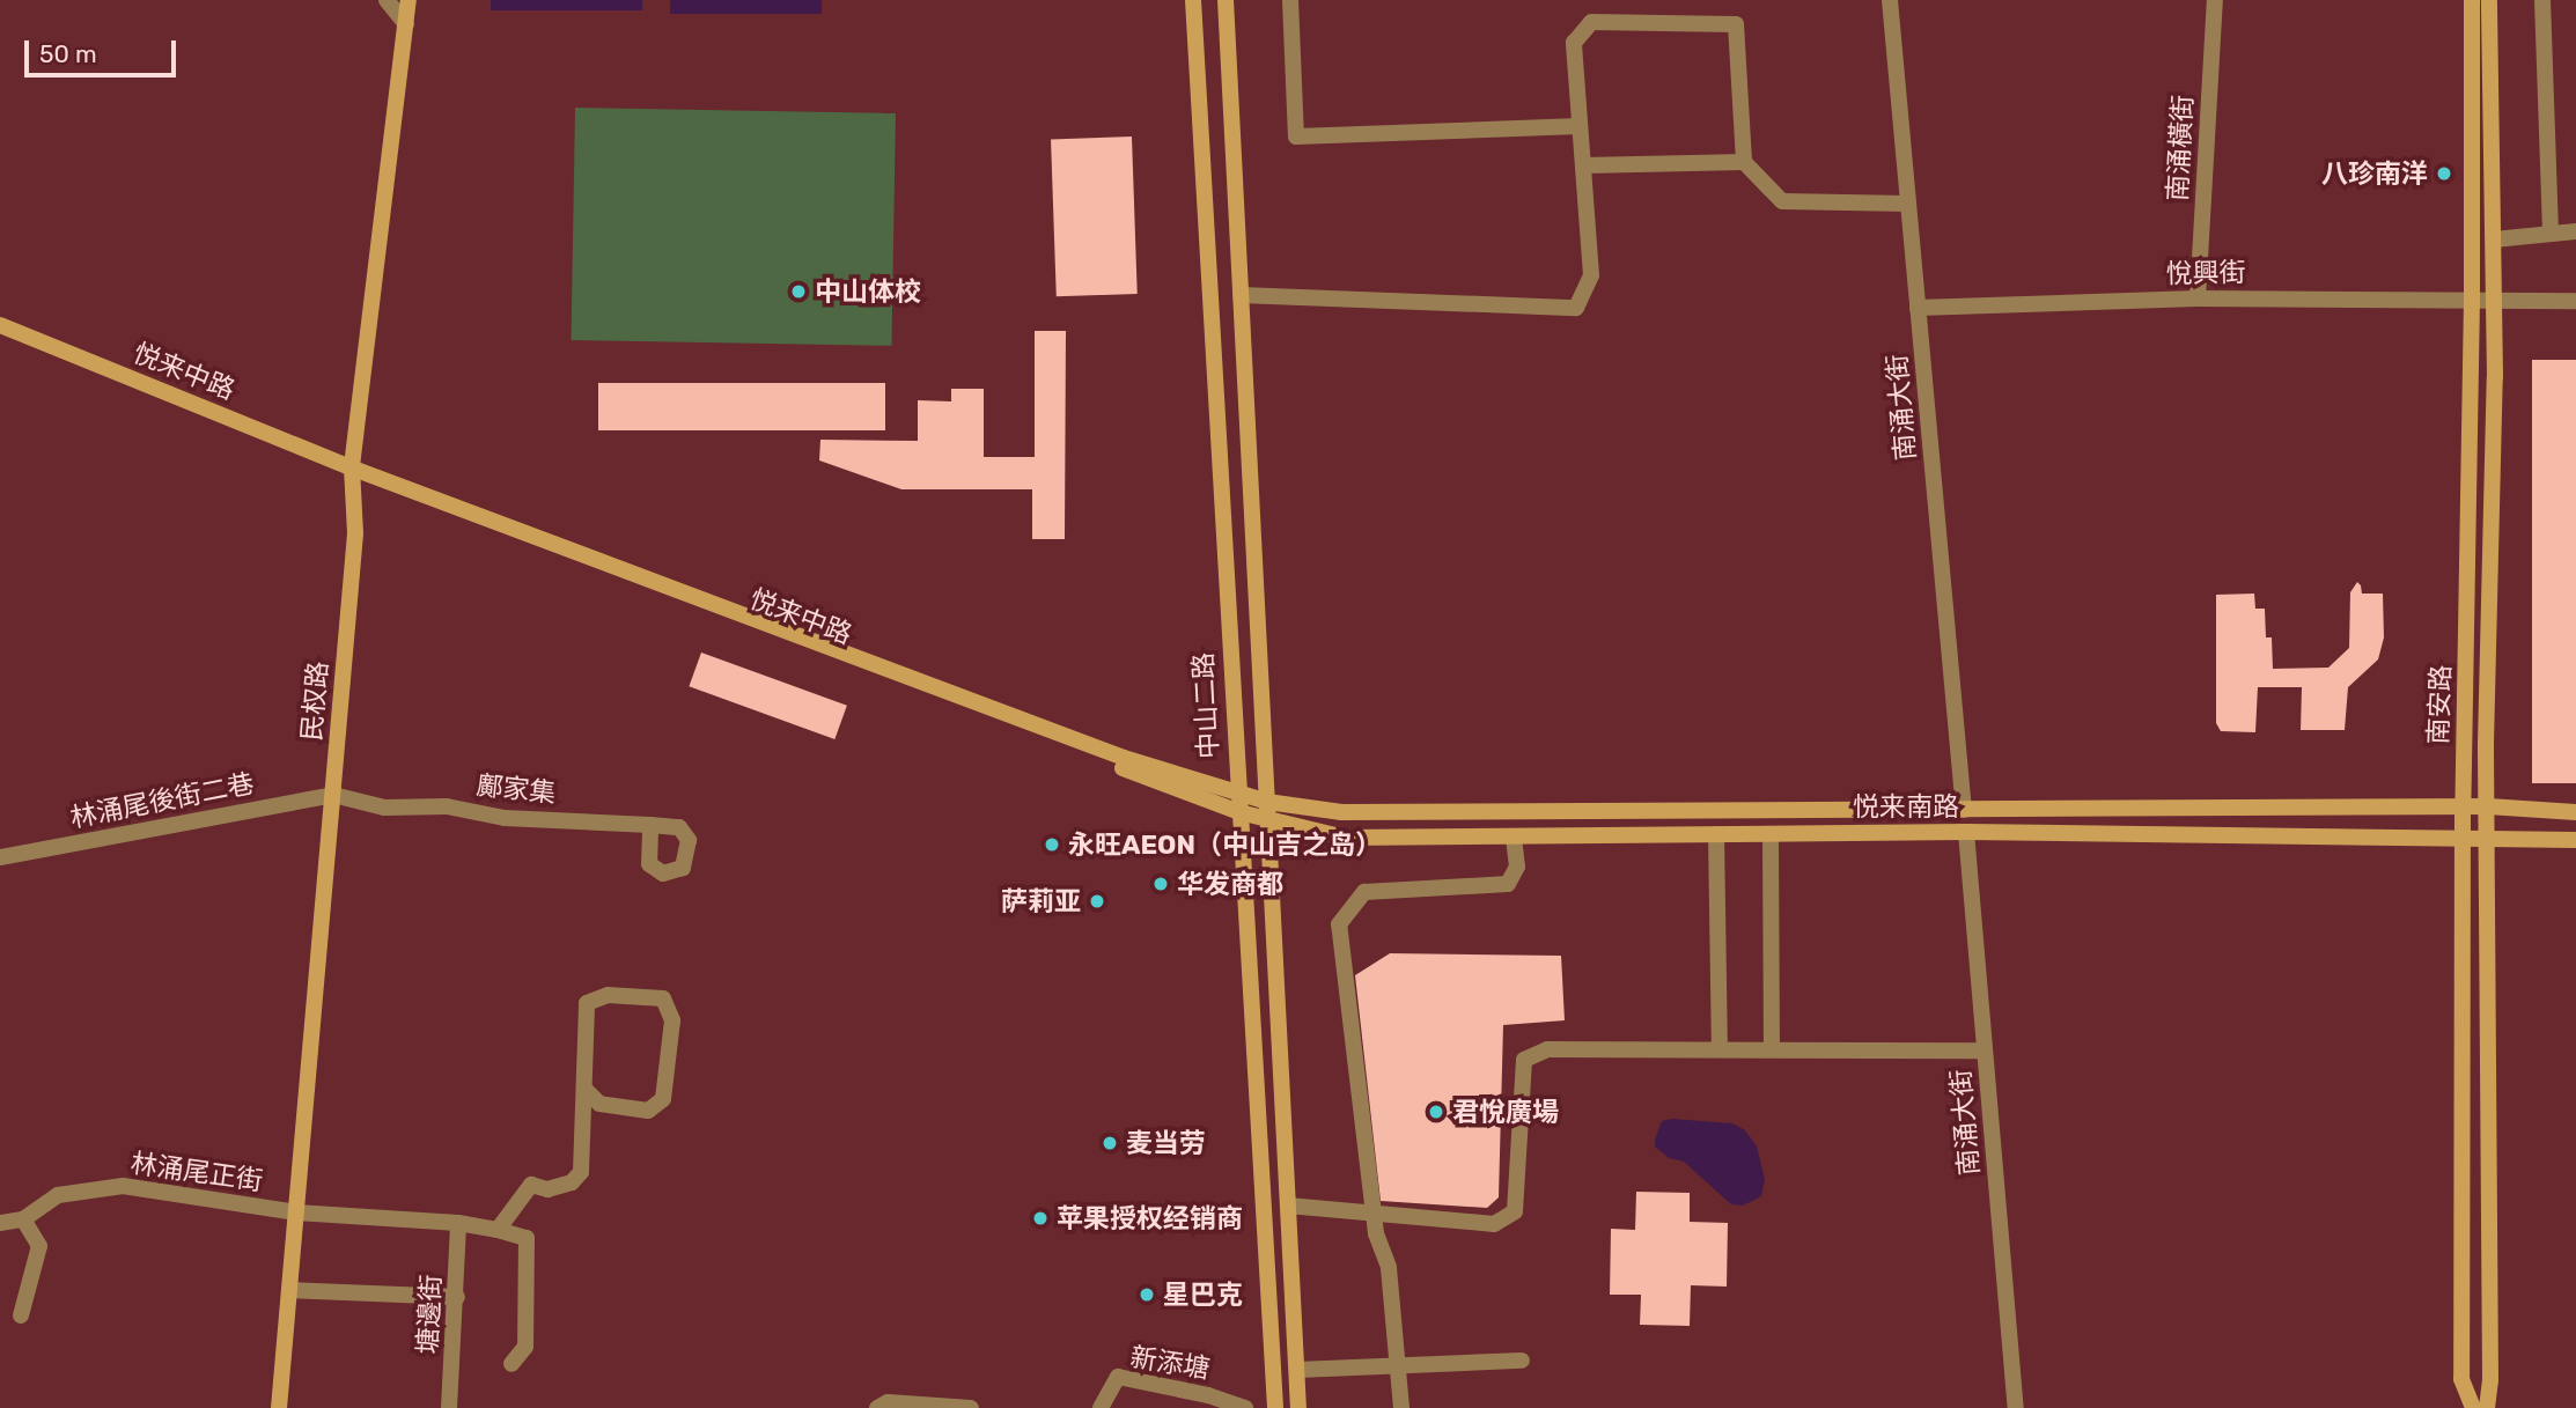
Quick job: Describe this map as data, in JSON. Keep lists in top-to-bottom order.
{
  "streets": {
    "street": [
      "南涌橫街",
      "悅興街",
      "悦来中路",
      "南涌大街",
      "民权路",
      "南安路",
      "中山二路",
      "鄺家集",
      "林涌尾後街二巷",
      "悦来南路",
      "林涌尾正街",
      "塘邊街",
      "新添塘"
    ]
  },
  "crossings": [
    ["南涌橫街", "悅興街"],
    ["悅興街", "南涌大街"],
    ["悅興街", "南安路"],
    ["悦来中路", "民权路"],
    ["悦来中路", "中山二路"],
    ["悦来中路", "悦来南路"],
    ["南涌大街", "悦来南路"],
    ["民权路", "鄺家集"],
    ["民权路", "林涌尾後街二巷"],
    ["民权路", "林涌尾正街"],
    ["南安路", "悦来南路"],
    ["中山二路", "悦来南路"],
    ["鄺家集", "林涌尾後街二巷"],
    ["林涌尾正街", "塘邊街"]
  ],
  "places": [
    "八珍南洋",
    "中山体校",
    "永旺AEON（中山吉之岛）",
    "华发商都",
    "萨莉亚",
    "君悅廣場",
    "麦当劳",
    "苹果授权经销商",
    "星巴克"
  ],
  "scale_bar": "50 m"
}
